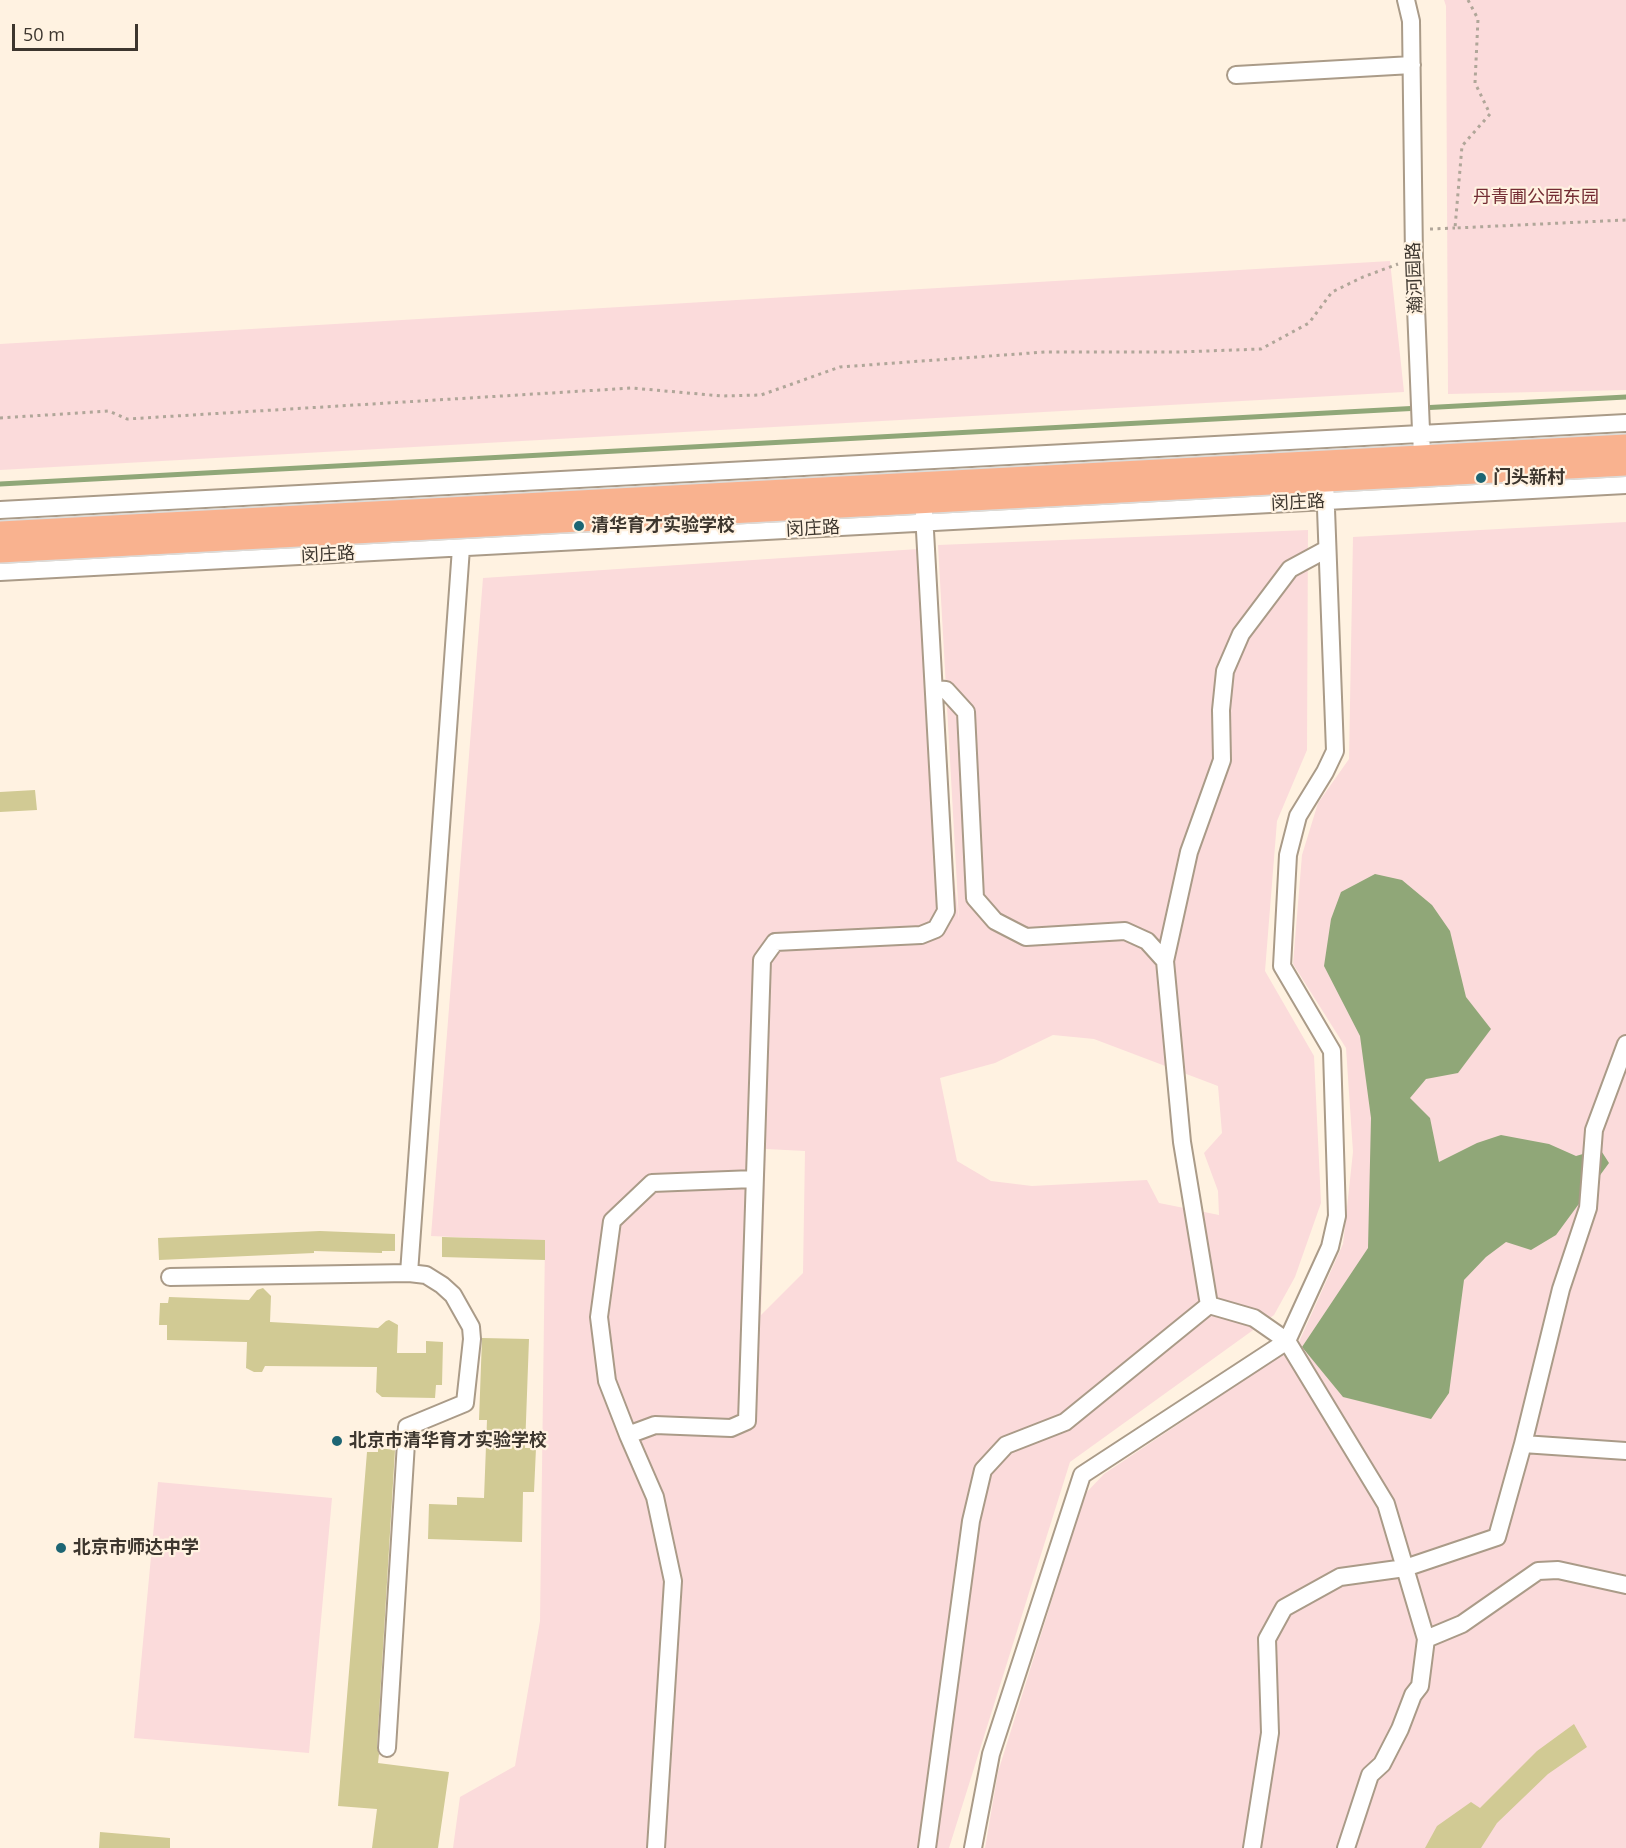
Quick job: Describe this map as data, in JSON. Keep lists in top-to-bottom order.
{
  "streets": {
    "main road": ["闵庄路"],
    "street": ["瀚河园路"]
  },
  "parks": ["丹青圃公园东园"],
  "places": [
    "门头新村",
    "清华育才实验学校",
    "北京市清华育才实验学校",
    "北京市师达中学"
  ],
  "scale_bar": "50 m"
}
